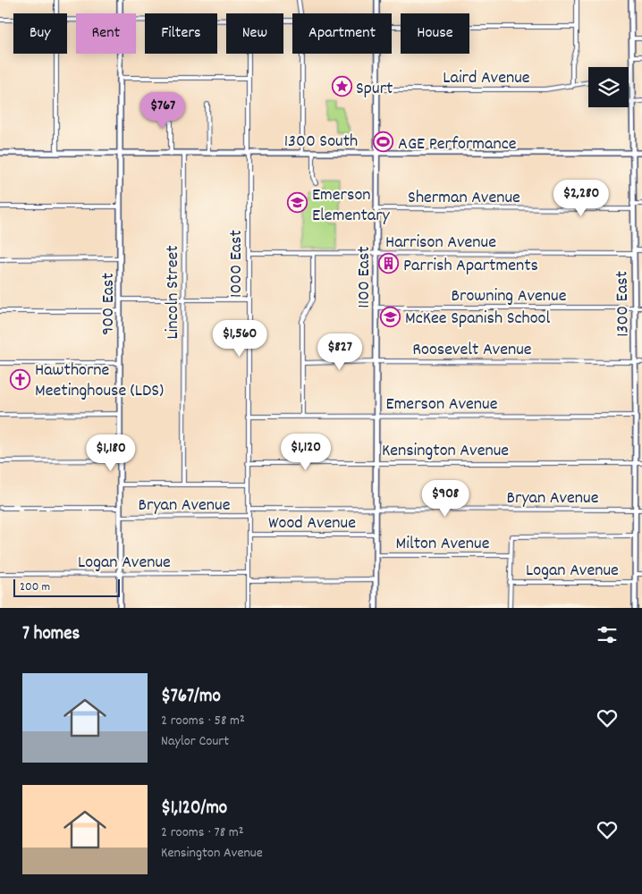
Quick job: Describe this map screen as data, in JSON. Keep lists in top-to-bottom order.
{
  "streets": {
    "street": [
      "Laird Avenue",
      "1300 South",
      "Sherman Avenue",
      "Harrison Avenue",
      "1000 East",
      "1100 East",
      "Lincoln Street",
      "Browning Avenue",
      "900 East",
      "1300 East",
      "Roosevelt Avenue",
      "Emerson Avenue",
      "Kensington Avenue",
      "Bryan Avenue",
      "Wood Avenue",
      "Milton Avenue",
      "Logan Avenue"
    ]
  },
  "crossings": [
    ["Laird Avenue", "1100 East"],
    ["1300 South", "1000 East"],
    ["1300 South", "1100 East"],
    ["1300 South", "Lincoln Street"],
    ["1300 South", "900 East"],
    ["1300 South", "1300 East"],
    ["Sherman Avenue", "1100 East"],
    ["Sherman Avenue", "1300 East"],
    ["Harrison Avenue", "1000 East"],
    ["Harrison Avenue", "1100 East"],
    ["Harrison Avenue", "1300 East"],
    ["1000 East", "Emerson Avenue"],
    ["1000 East", "Kensington Avenue"],
    ["1000 East", "Bryan Avenue"],
    ["1000 East", "Wood Avenue"],
    ["1000 East", "Logan Avenue"],
    ["1100 East", "Browning Avenue"],
    ["1100 East", "Roosevelt Avenue"],
    ["1100 East", "Emerson Avenue"],
    ["1100 East", "Kensington Avenue"],
    ["1100 East", "Bryan Avenue"],
    ["1100 East", "Wood Avenue"],
    ["1100 East", "Milton Avenue"],
    ["Browning Avenue", "1300 East"],
    ["900 East", "Bryan Avenue"],
    ["900 East", "Logan Avenue"],
    ["1300 East", "Roosevelt Avenue"],
    ["1300 East", "Emerson Avenue"],
    ["1300 East", "Kensington Avenue"],
    ["1300 East", "Bryan Avenue"],
    ["1300 East", "Logan Avenue"]
  ],
  "places": {
    "place": ["Spurt"],
    "sports": ["AGE Performance"],
    "school or university": ["Emerson Elementary", "McKee Spanish School"],
    "building": ["Parrish Apartments"],
    "church": ["Hawthorne Meetinghouse (LDS)"]
  },
  "scale_bar": "200 m",
  "page": {
    "chip": [
      "Buy",
      "Rent",
      "Filters",
      "New",
      "Apartment",
      "House"
    ],
    "price": [
      "$767",
      "$2,280",
      "$1,560",
      "$827",
      "$1,120",
      "$1,180",
      "$908"
    ],
    "scale": "200 m",
    "heading": "7 homes",
    "list": [
      {
        "name": "$767/mo",
        "note": "2 rooms · 58 m² · Naylor Court"
      },
      {
        "name": "$1,120/mo",
        "note": "2 rooms · 78 m² · Kensington Avenue"
      }
    ]
  }
}
